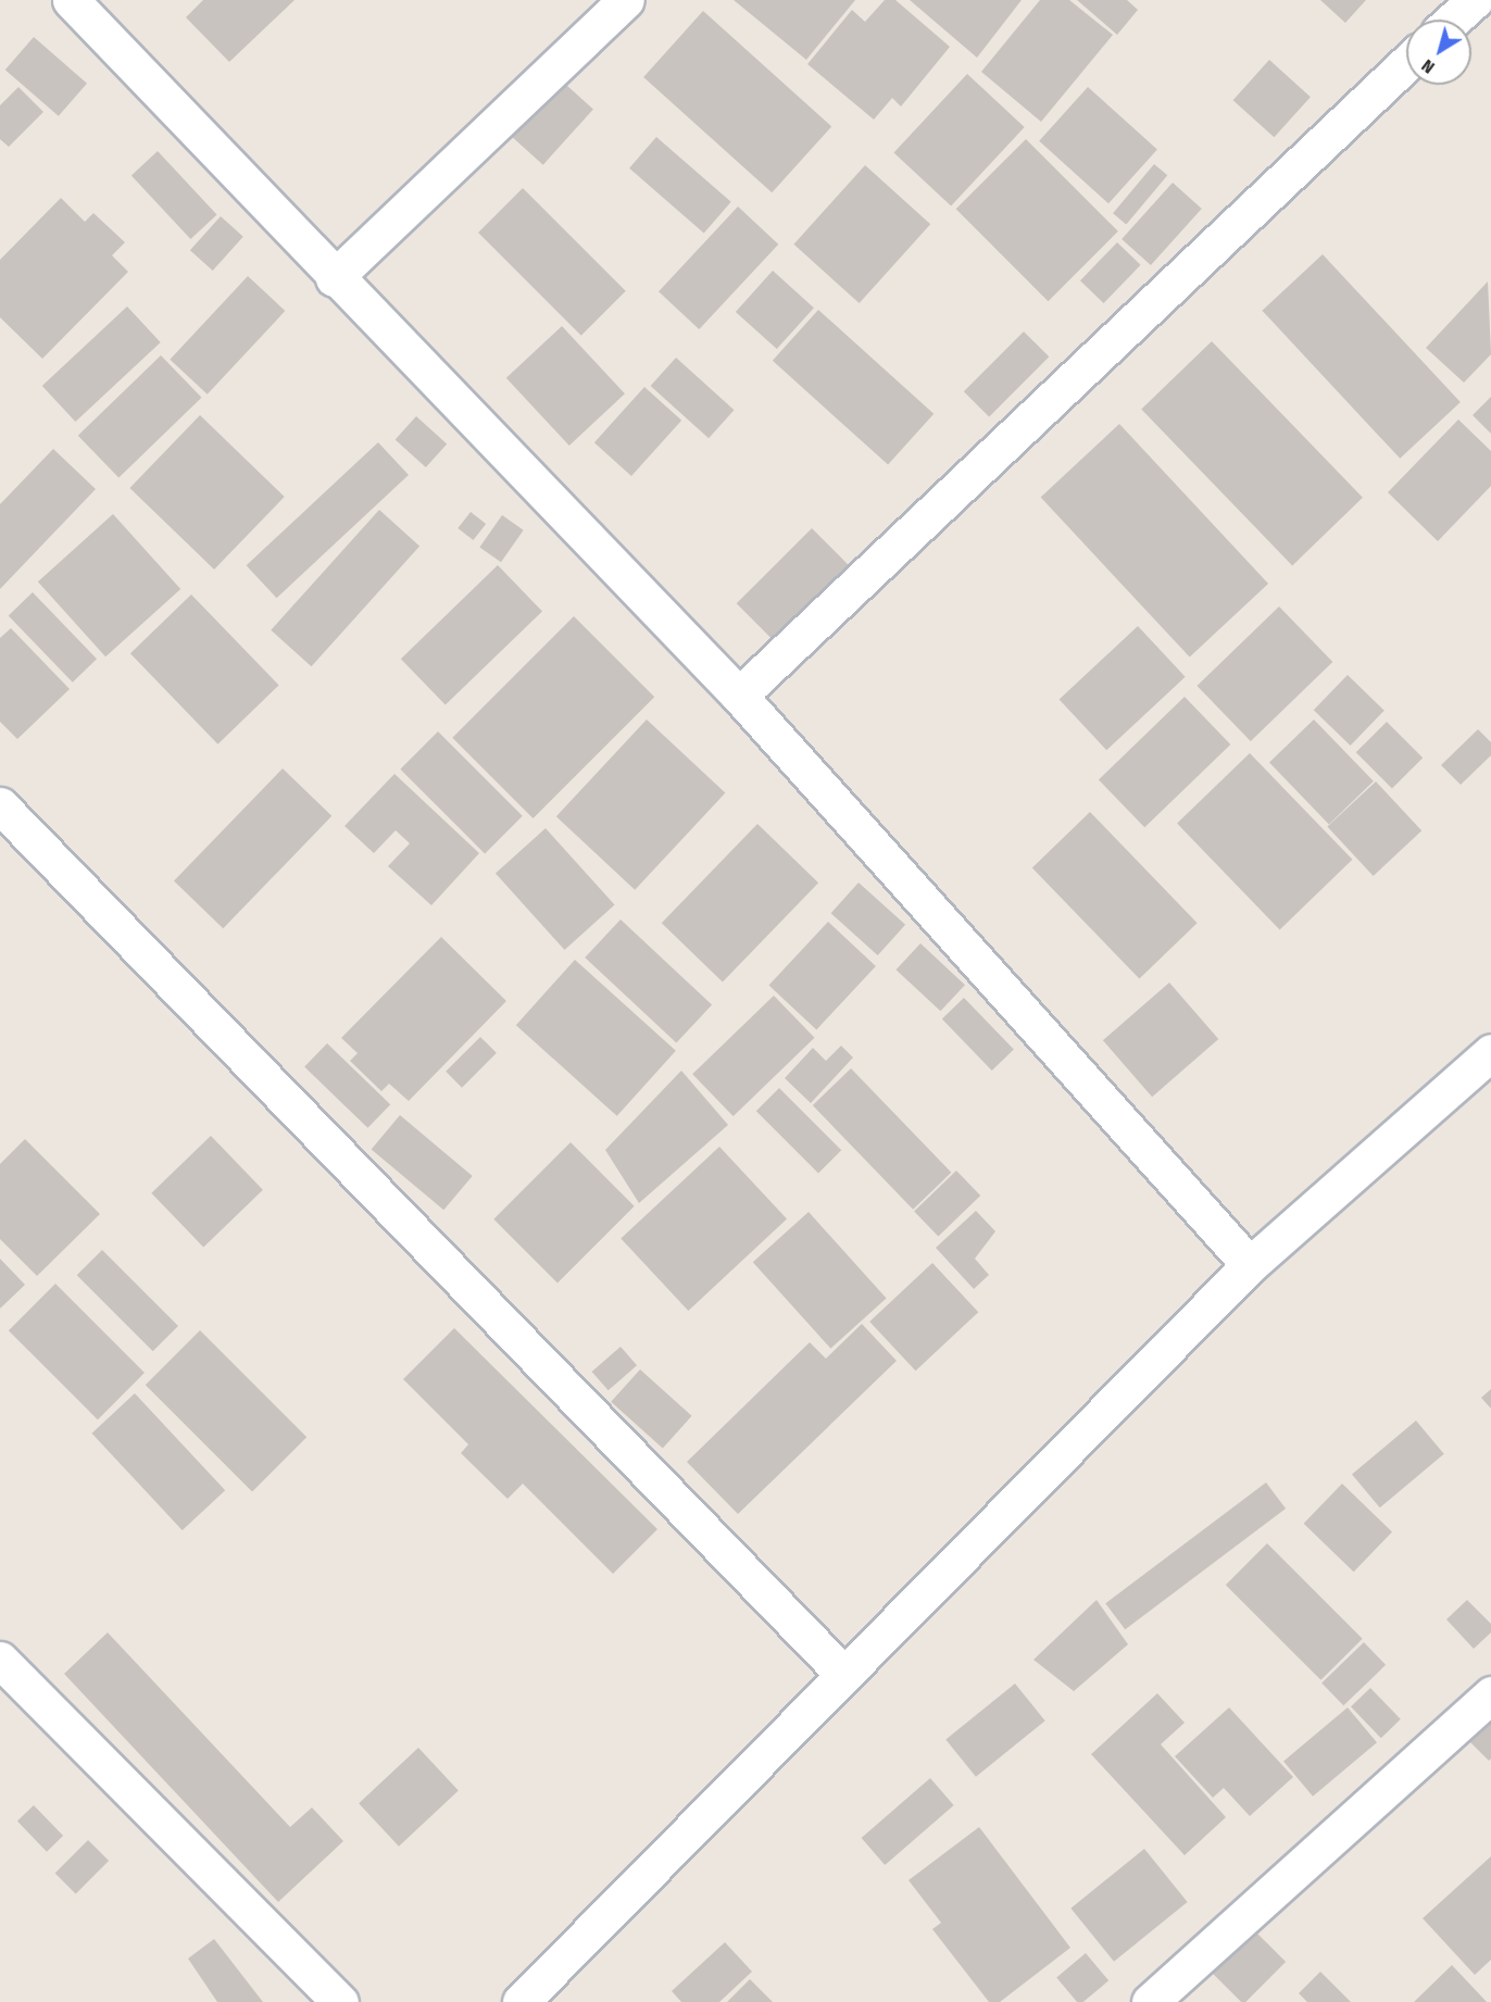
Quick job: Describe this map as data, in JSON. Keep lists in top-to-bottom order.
{
  "north": "bottom left"
}
